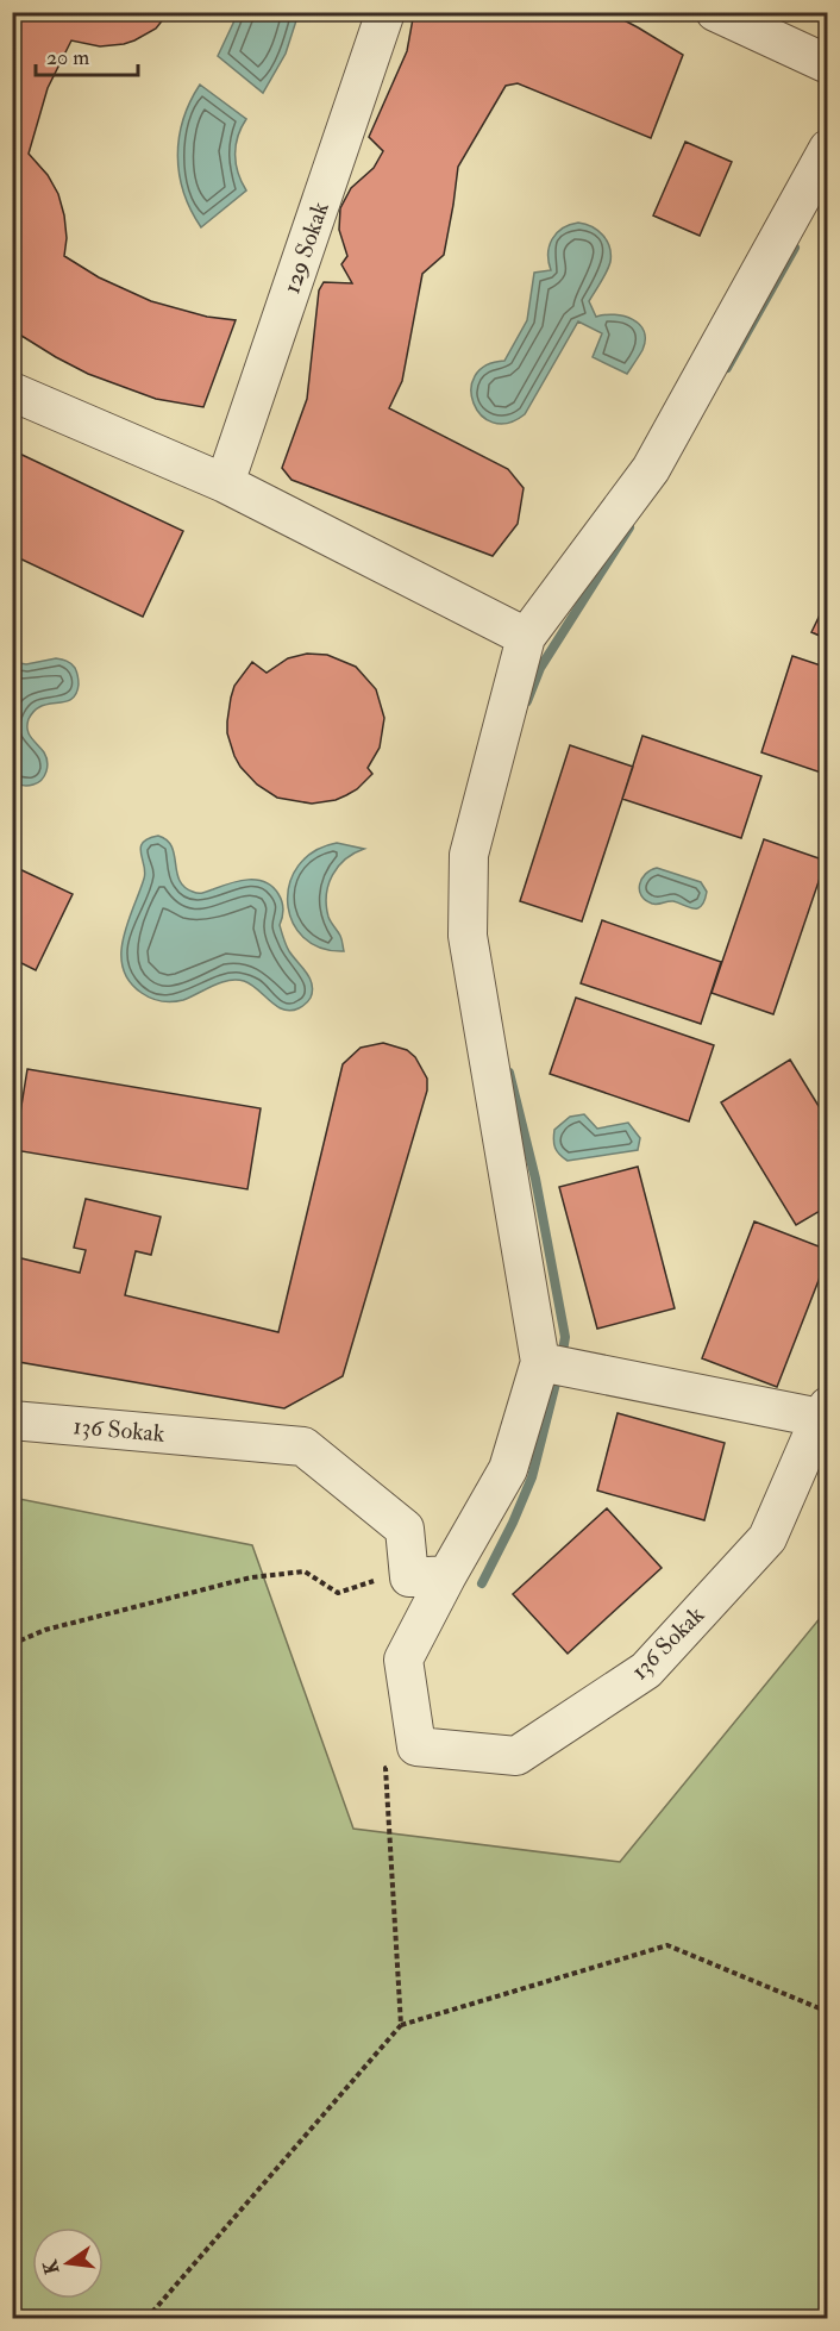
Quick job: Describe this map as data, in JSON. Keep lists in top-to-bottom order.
{
  "streets": {
    "street": ["129 Sokak", "136 Sokak"]
  },
  "scale_bar": "20 m",
  "north": "left"
}
